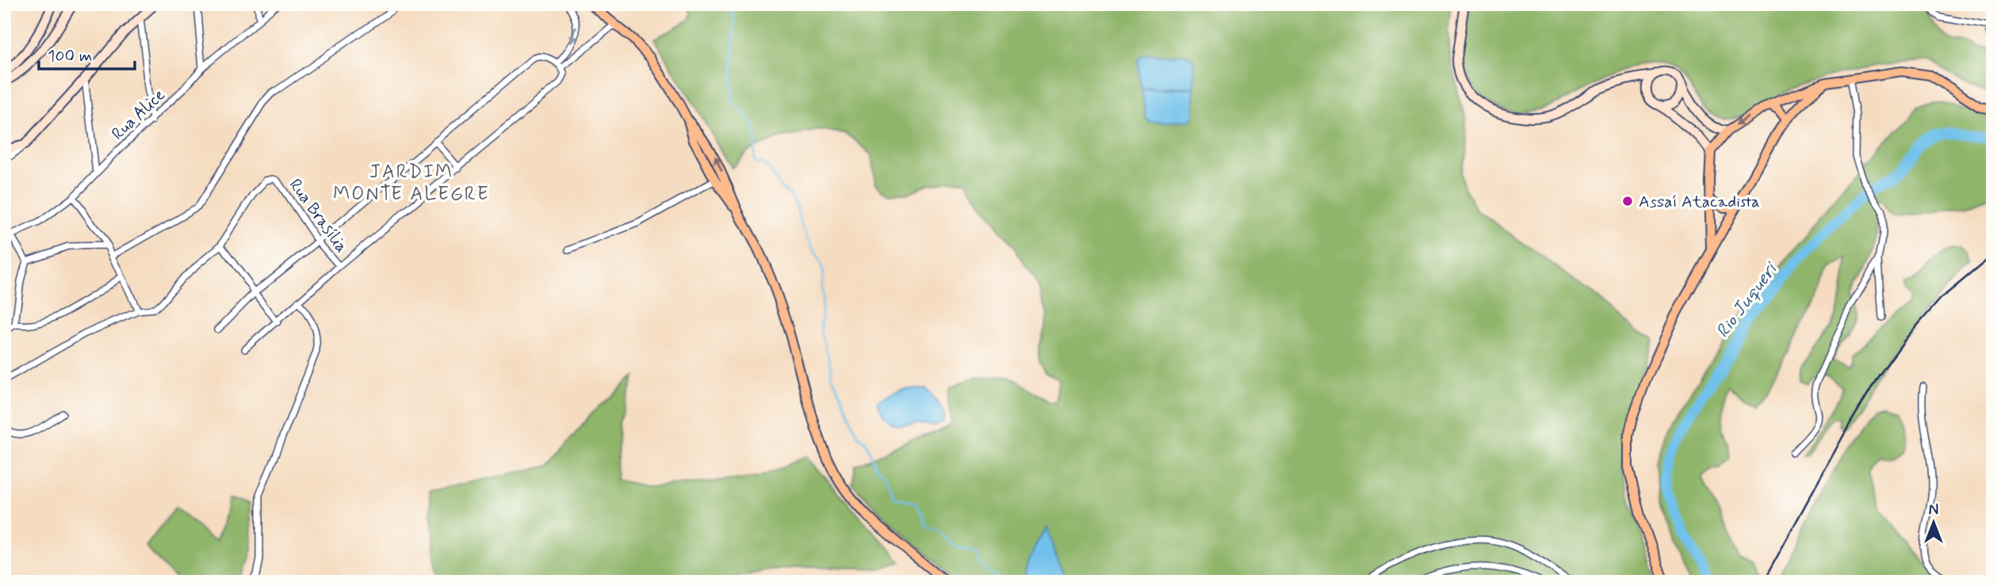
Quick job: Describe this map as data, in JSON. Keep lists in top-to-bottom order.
{
  "streets": {
    "street": ["Rua Alice", "Rua Brasília"]
  },
  "districts": ["JARDIM MONTE ALEGRE"],
  "water": ["Rio Juqueri"],
  "places": ["Assaí Atacadista"],
  "scale_bar": "100 m",
  "north": "top"
}
